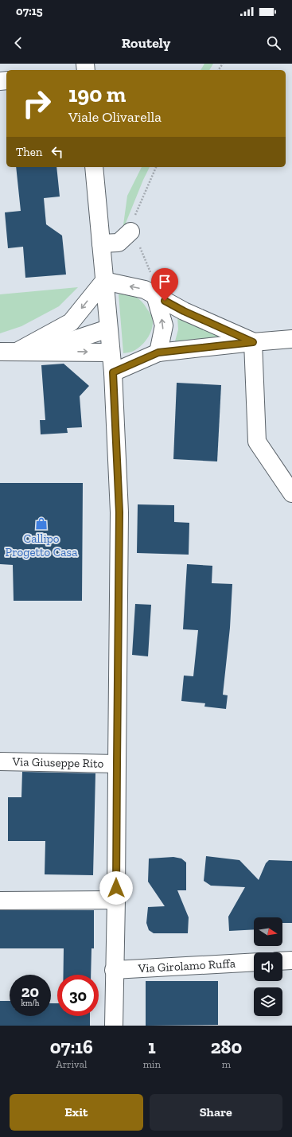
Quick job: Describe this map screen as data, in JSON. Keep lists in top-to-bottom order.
{
  "streets": {
    "street": ["Via Giuseppe Rito", "Via Girolamo Ruffa"]
  },
  "places": {
    "shop": ["Callipo Progetto Casa"]
  },
  "north": "right",
  "page": {
    "status": "07:15",
    "header": "Routely",
    "turn": ["190 m", "Viale Olivarella"],
    "then": "Then",
    "speed": "20 km/h",
    "limit": "30",
    "eta": [
      "07:16",
      "Arrival",
      "1",
      "min",
      "280",
      "m"
    ],
    "buttons": ["Exit", "Share"]
  }
}
